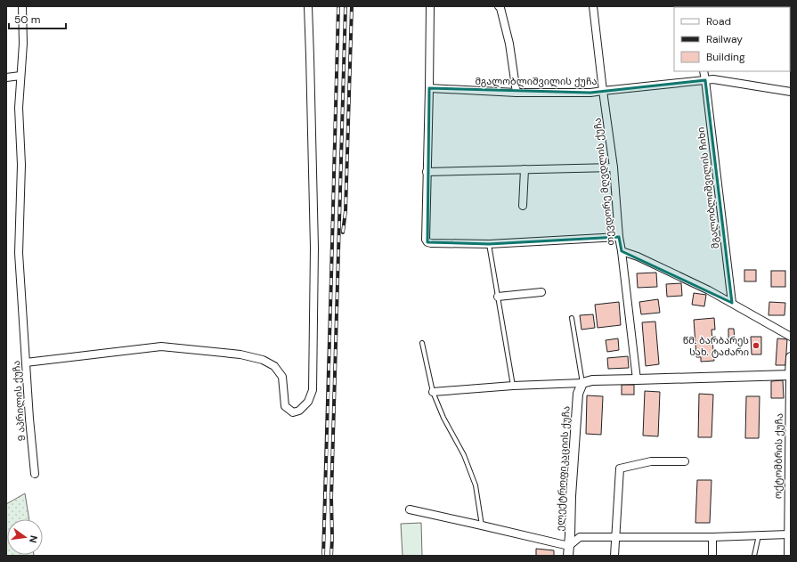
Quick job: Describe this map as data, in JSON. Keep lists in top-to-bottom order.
{
  "streets": {
    "street": [
      "მგალობლიშვილის ქუჩა",
      "თევდორე მღვდლის ქუჩა",
      "მგალობლიშვილის ჩიხი",
      "9 აპრილის ქუჩა",
      "ოქტომბრის ქუჩა",
      "ელექტროფიკაციის ქუჩა"
    ]
  },
  "crossings": [
    ["მგალობლიშვილის ქუჩა", "თევდორე მღვდლის ქუჩა"],
    ["მგალობლიშვილის ქუჩა", "მგალობლიშვილის ჩიხი"],
    ["თევდორე მღვდლის ქუჩა", "მგალობლიშვილის ჩიხი"]
  ],
  "places": ["წმ. ბარბარეს სახ. ტაძარი"],
  "legend": ["Road", "Railway", "Building"],
  "scale_bar": "50 m",
  "north": "right"
}
